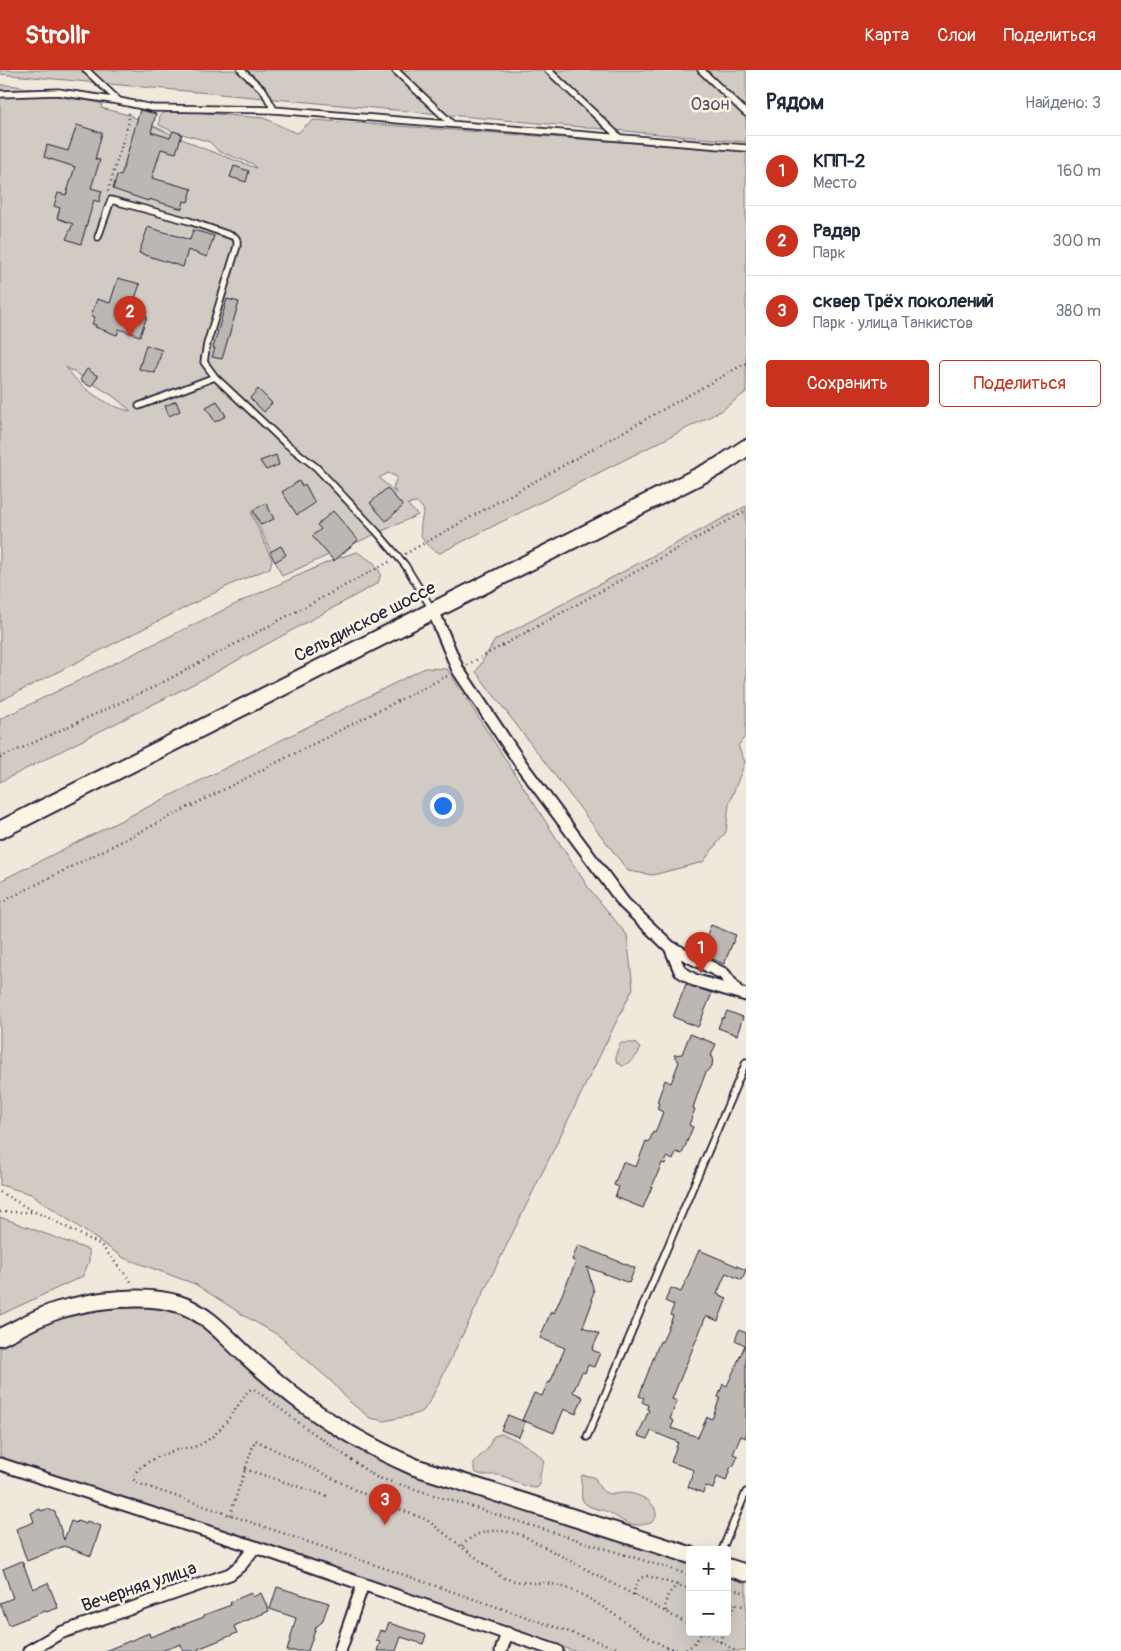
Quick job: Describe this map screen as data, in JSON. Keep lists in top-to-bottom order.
{
  "streets": {
    "main road": ["Сельдинское шоссе"],
    "street": ["Вечерняя улица"]
  },
  "parks": ["Озон"],
  "page": {
    "header": "Strollr",
    "nav": ["Карта", "Слои", "Поделиться"],
    "heading": ["Рядом", "Найдено: 3"],
    "list": [
      {
        "mark": "1",
        "name": "КПП-2",
        "note": "Место",
        "value": "160 m"
      },
      {
        "mark": "2",
        "name": "Радар",
        "note": "Парк",
        "value": "300 m"
      },
      {
        "mark": "3",
        "name": "сквер Трёх поколений",
        "note": "Парк · улица Танкистов",
        "value": "380 m"
      }
    ],
    "pins": ["2", "1", "3"],
    "buttons": ["Сохранить", "Поделиться"],
    "map_buttons": ["+", "−"]
  }
}
